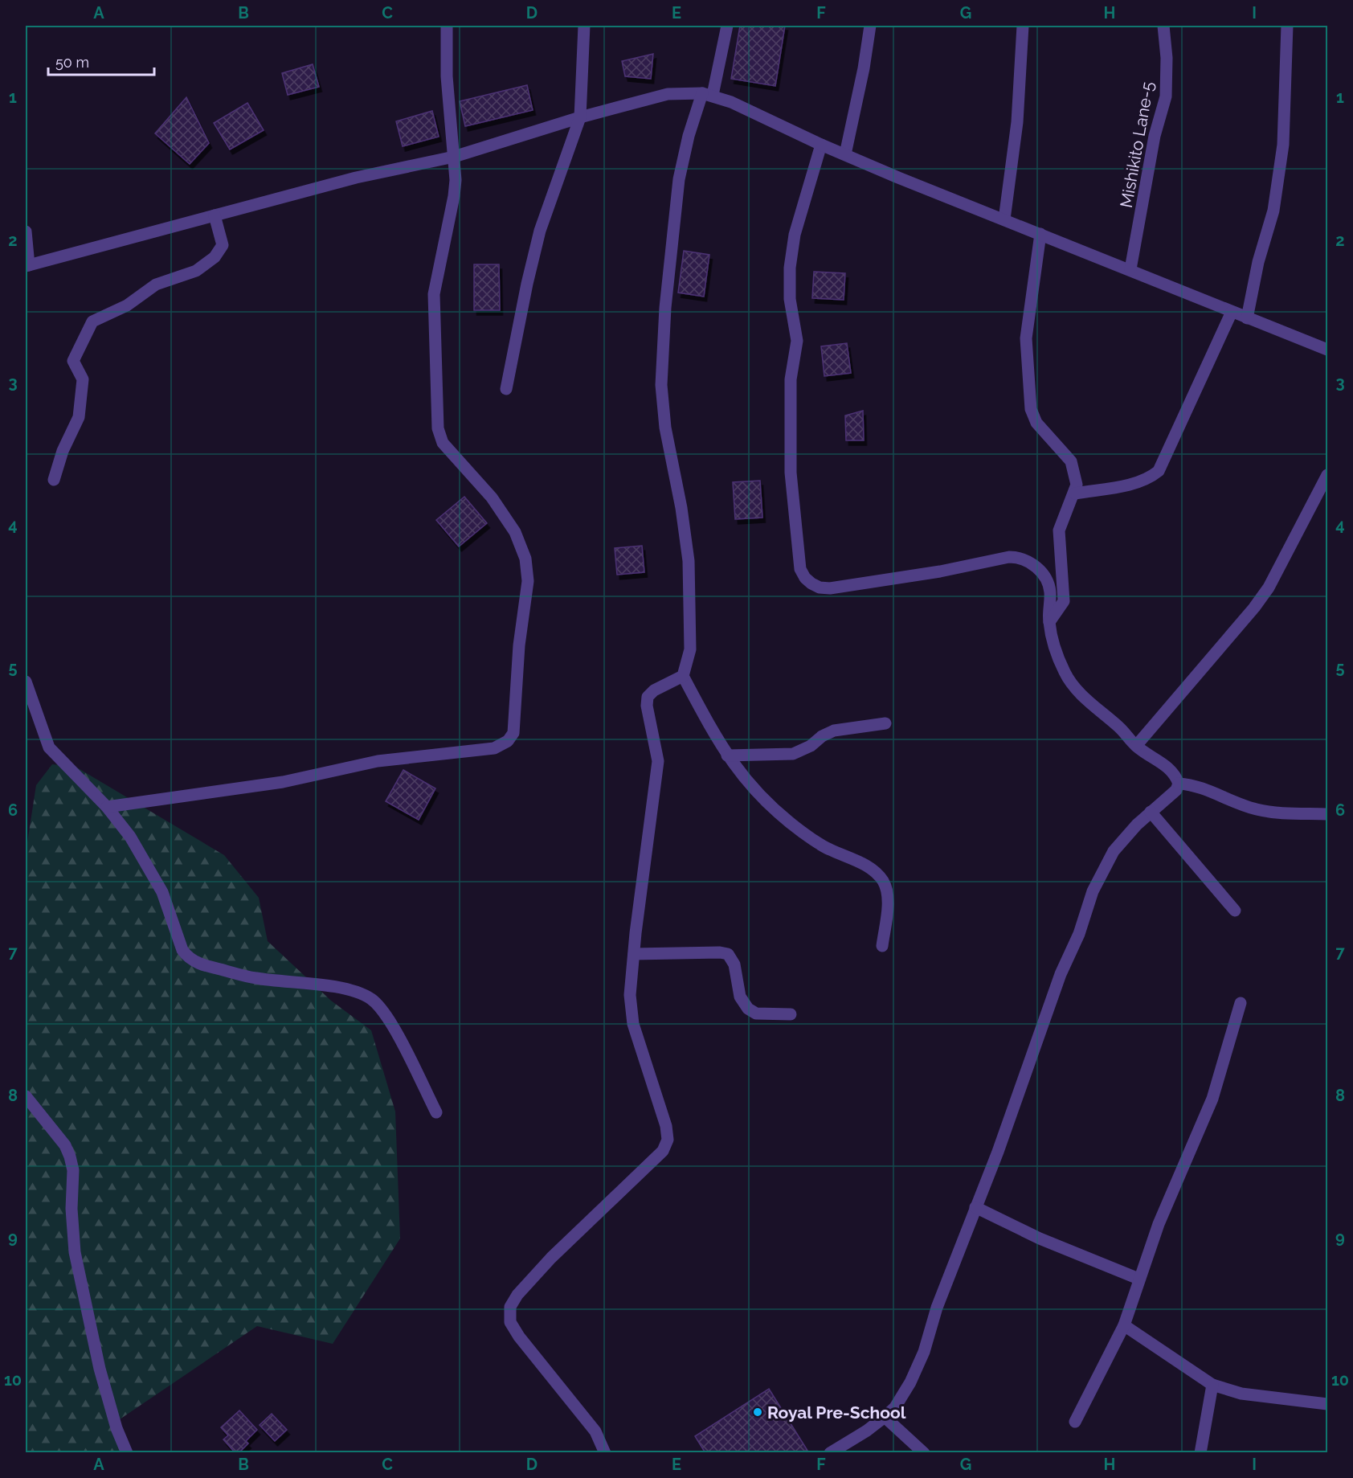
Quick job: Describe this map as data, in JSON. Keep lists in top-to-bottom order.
{
  "streets": {
    "street": ["Mishikito Lane-5"]
  },
  "places": ["Royal Pre-School"],
  "scale_bar": "50 m",
  "grid": {
    "columns": [
      "A",
      "B",
      "C",
      "D",
      "E",
      "F",
      "G",
      "H",
      "I"
    ],
    "rows": [
      "1",
      "2",
      "3",
      "4",
      "5",
      "6",
      "7",
      "8",
      "9",
      "10"
    ]
  }
}
